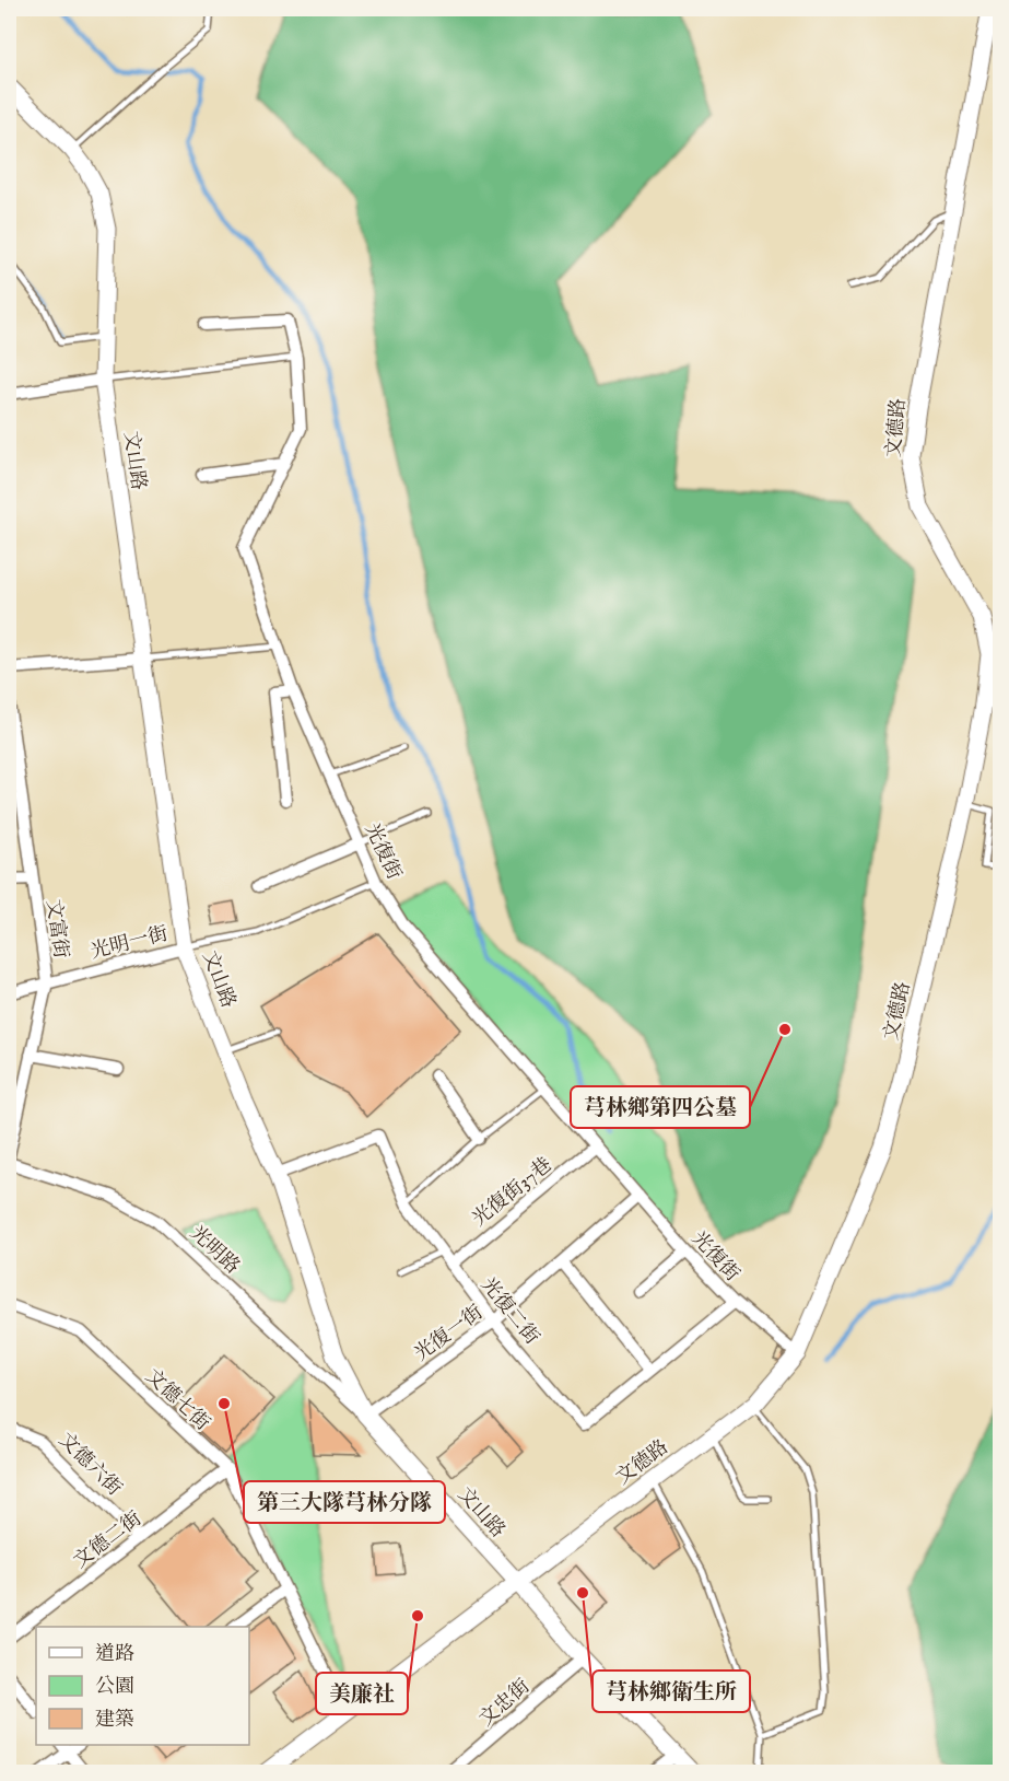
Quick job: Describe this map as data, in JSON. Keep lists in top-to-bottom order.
{
  "streets": {
    "main road": ["文德路", "文山路"],
    "street": [
      "光復街",
      "文富街",
      "光明一街",
      "光復街37巷",
      "光明路",
      "光復二街",
      "光復一街",
      "文德七街",
      "文德六街",
      "文德二街",
      "文忠街"
    ]
  },
  "crossings": [
    ["文德路", "文山路"],
    ["文德路", "光復街"],
    ["文德路", "文德七街"],
    ["文山路", "光明一街"],
    ["文山路", "光明路"],
    ["文山路", "光復二街"],
    ["文山路", "光復一街"],
    ["文山路", "文忠街"],
    ["光復街", "光復街37巷"],
    ["光復街", "光復二街"],
    ["光復街", "光復一街"],
    ["文富街", "光明一街"],
    ["光復街37巷", "光復二街"],
    ["光明路", "光復一街"],
    ["光復二街", "光復一街"],
    ["文德七街", "文德二街"],
    ["文德六街", "文德二街"]
  ],
  "places": [
    "芎林鄉第四公墓",
    "第三大隊芎林分隊",
    "芎林鄉衛生所",
    "美廉社"
  ],
  "legend": ["道路", "公園", "建築"]
}
